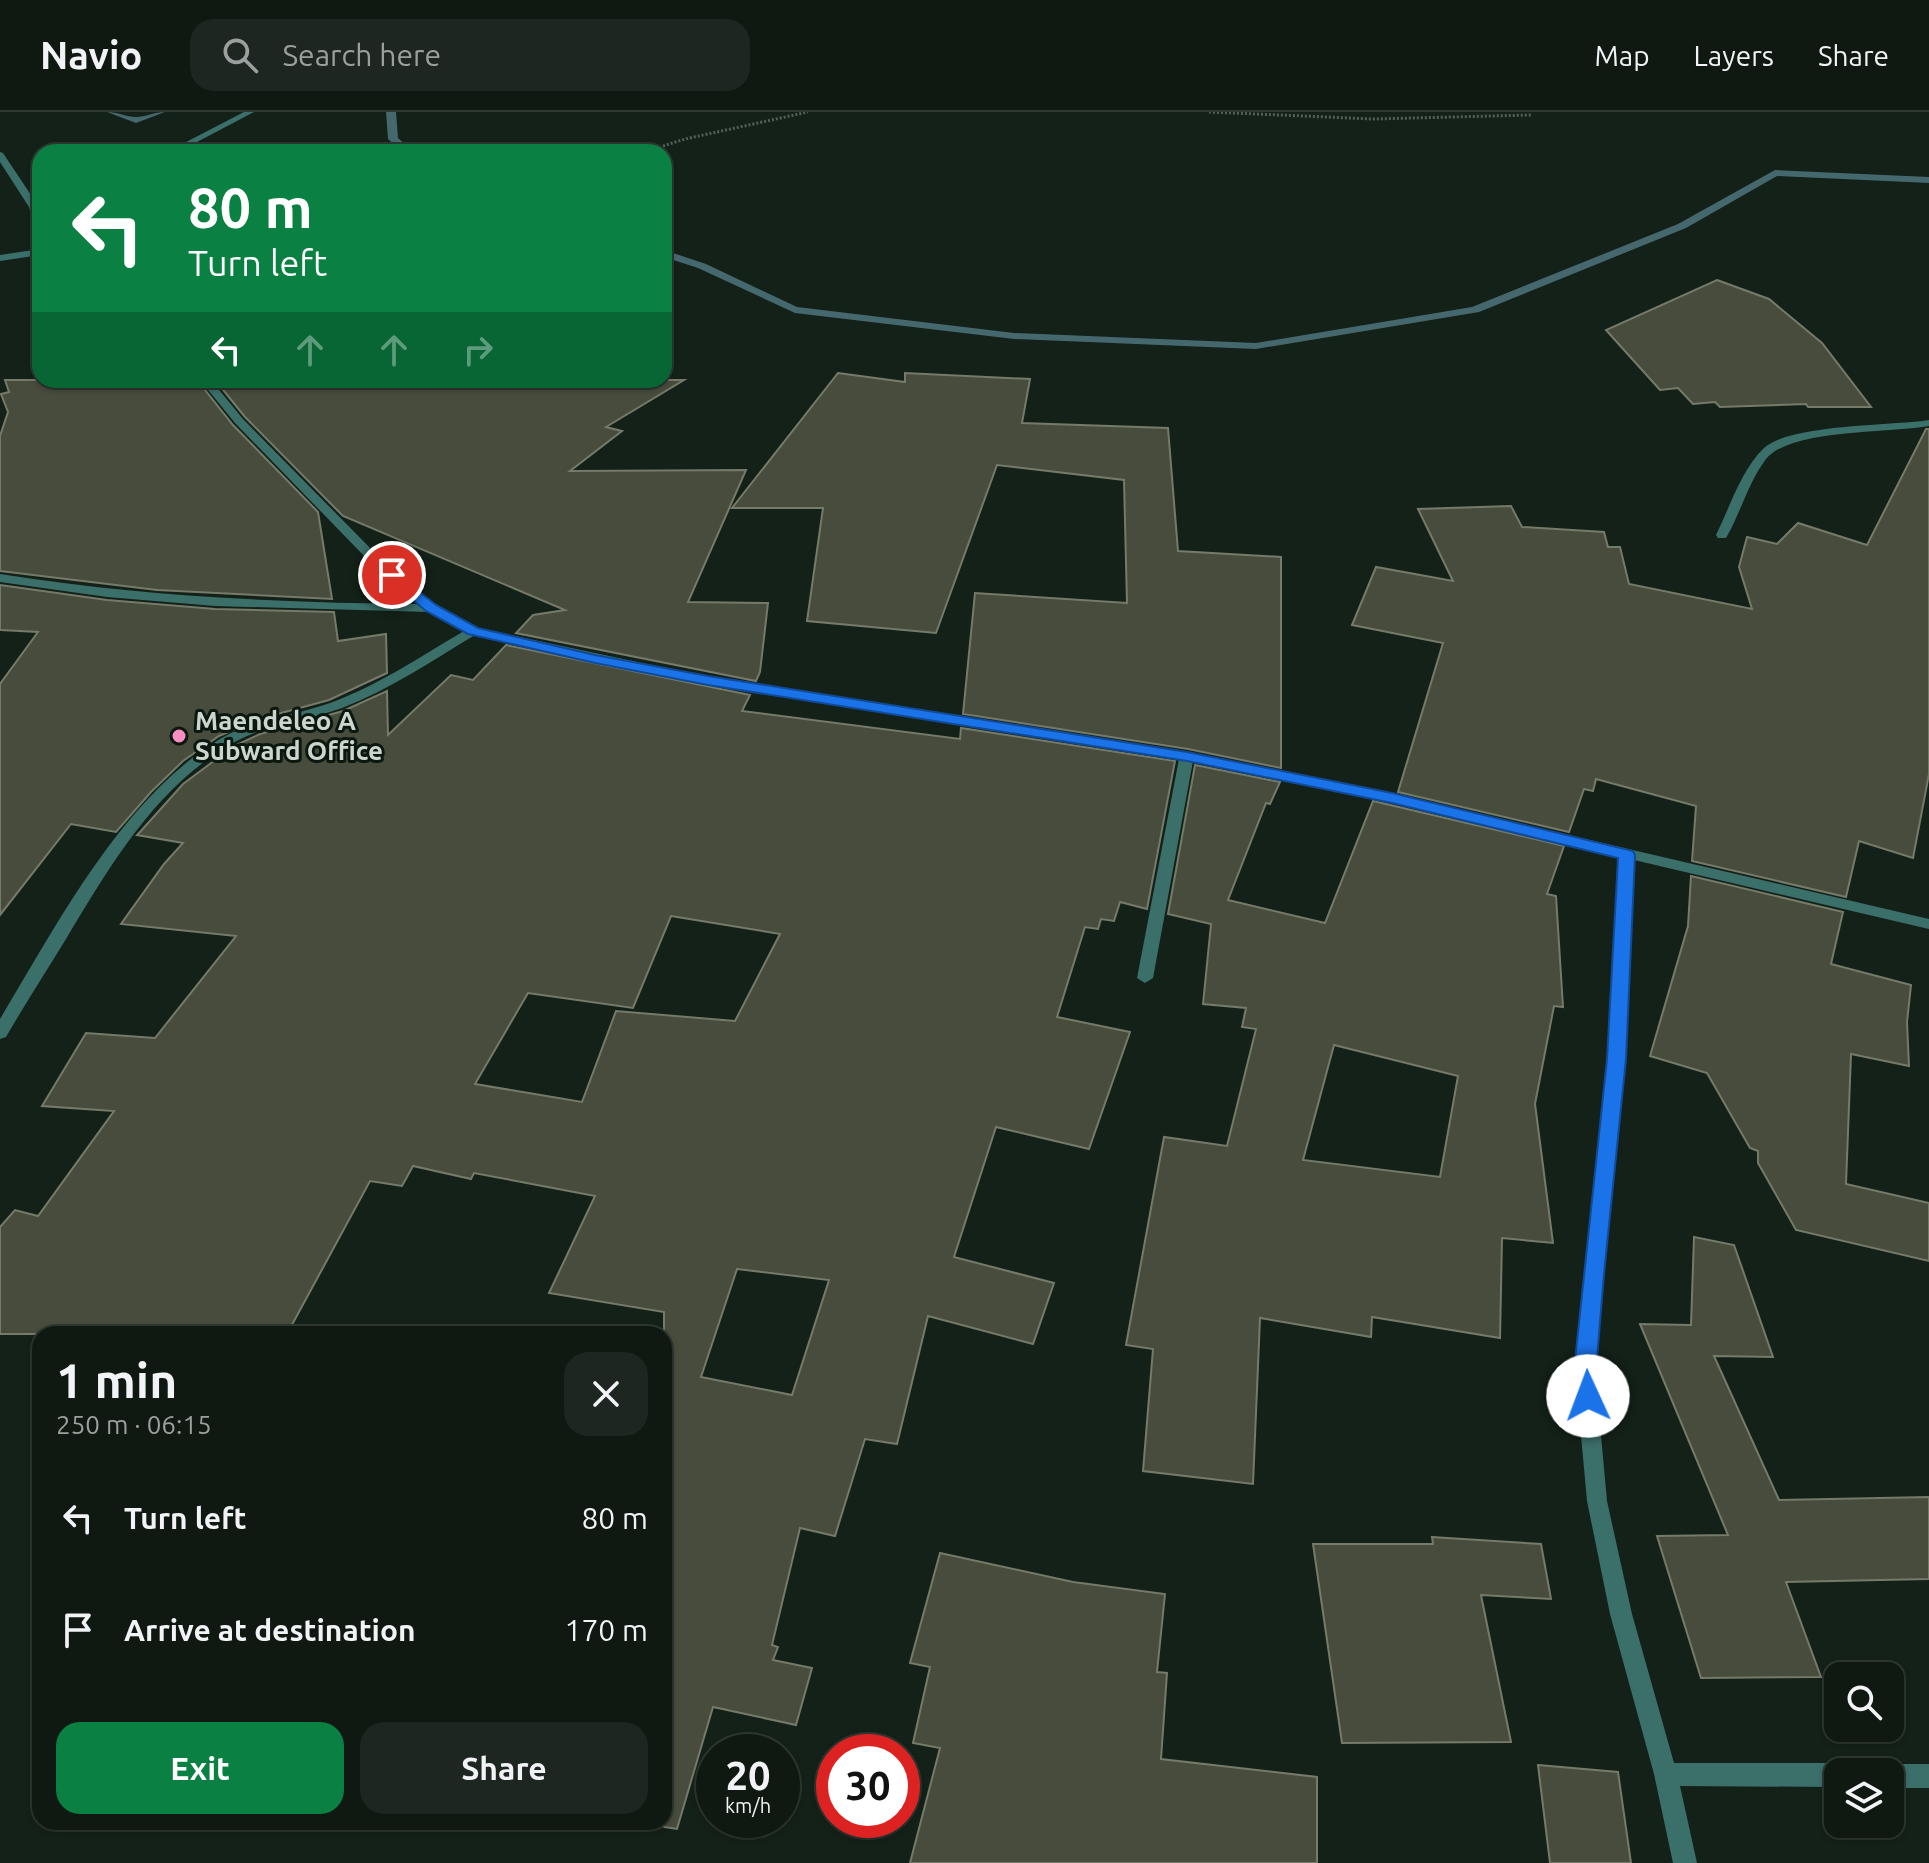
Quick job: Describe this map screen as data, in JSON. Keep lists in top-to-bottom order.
{
  "places": ["Maendeleo A Subward Office"],
  "page": {
    "header": "Navio",
    "search": "Search here",
    "nav": ["Map", "Layers", "Share"],
    "turn": ["80 m", "Turn left"],
    "heading": ["1 min", "250 m · 06:15"],
    "list": [
      {
        "name": "Turn left",
        "value": "80 m"
      },
      {
        "name": "Arrive at destination",
        "value": "170 m"
      }
    ],
    "buttons": ["Exit", "Share"],
    "speed": "20 km/h",
    "limit": "30"
  }
}
